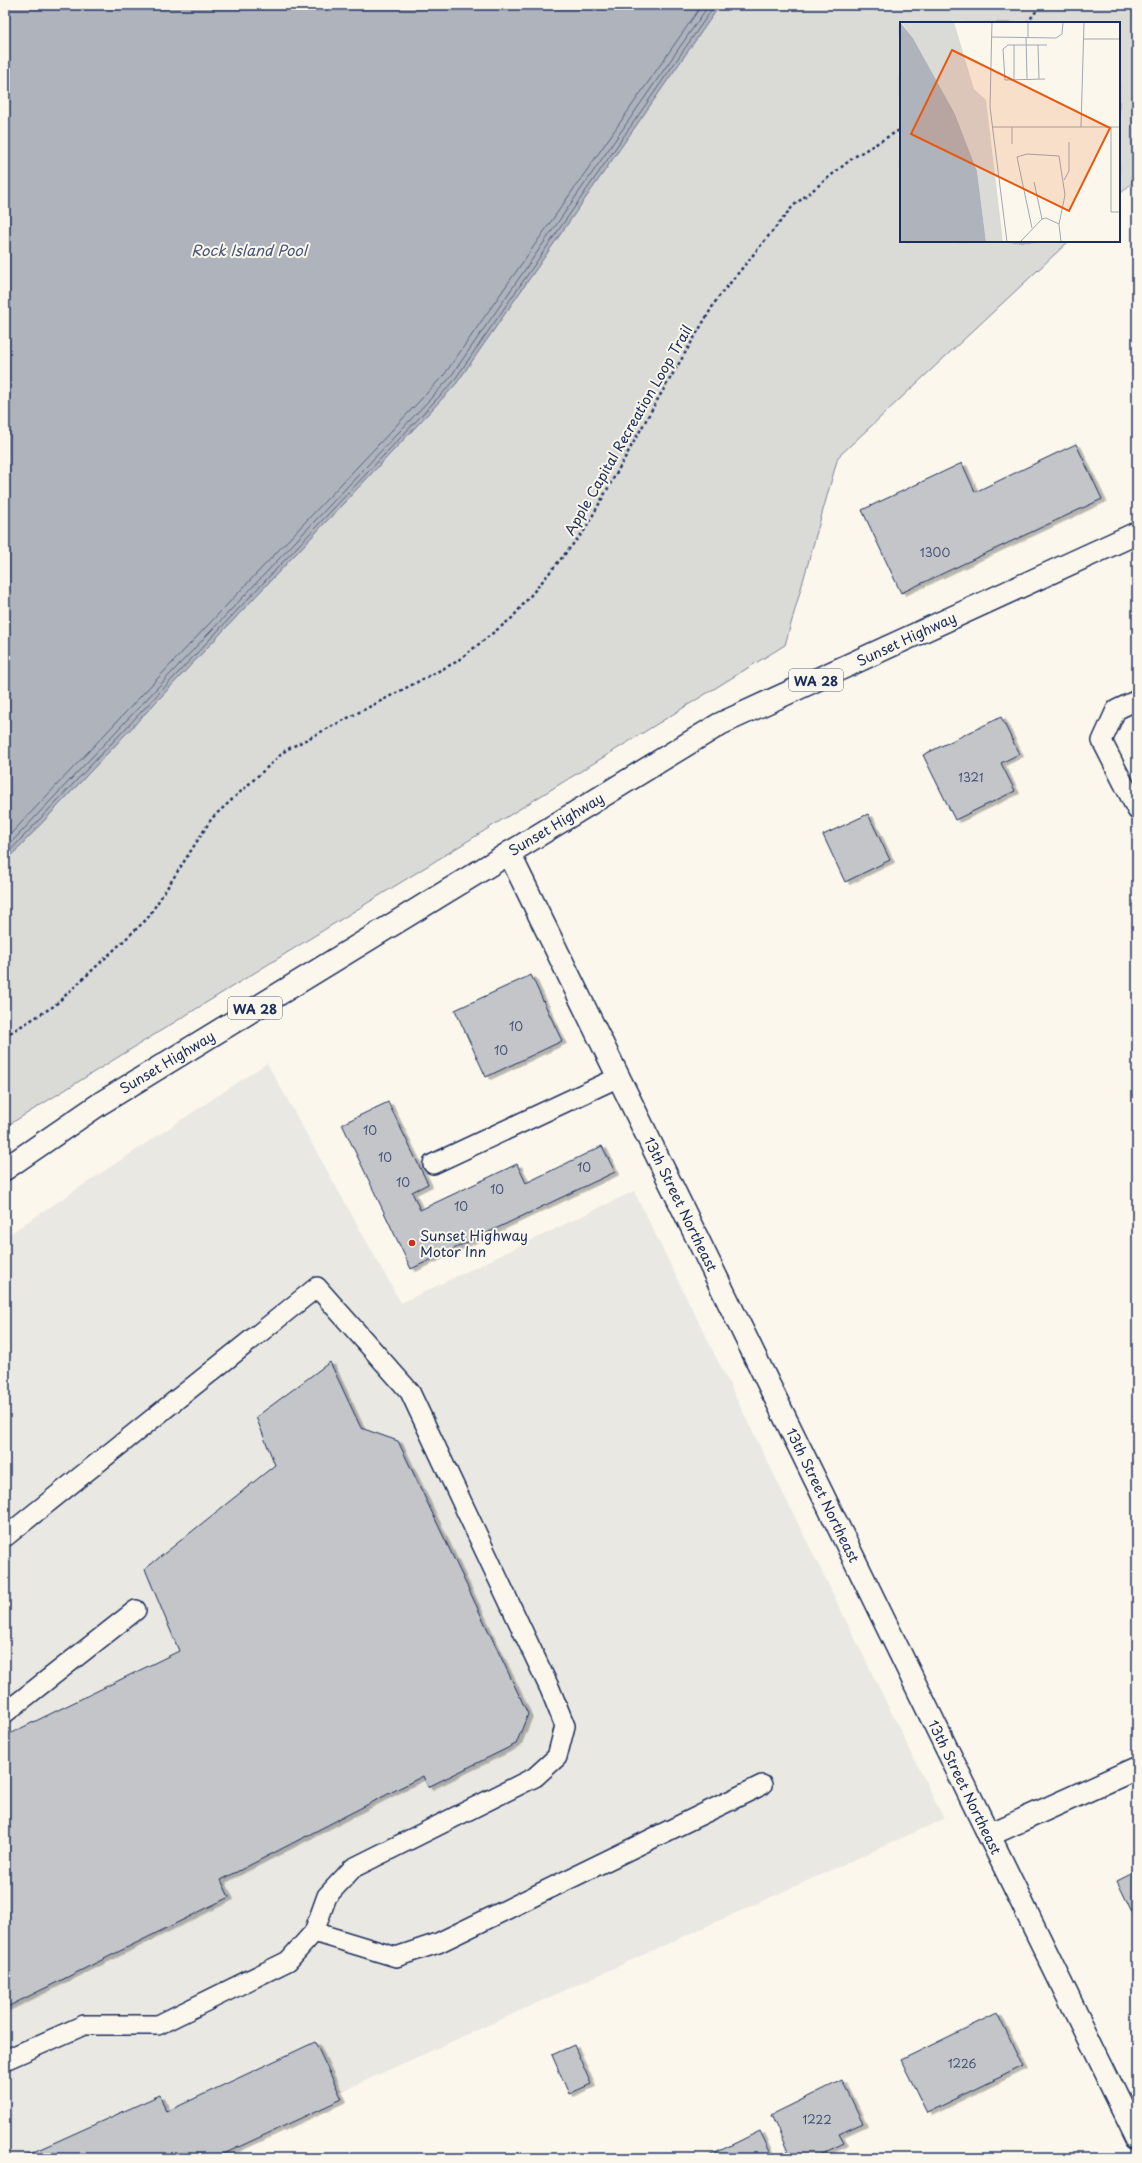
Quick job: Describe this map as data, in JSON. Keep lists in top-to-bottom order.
{
  "streets": {
    "main road": ["Sunset Highway", "WA 28", "13th Street Northeast"],
    "path": ["Apple Capital Recreation Loop Trail"]
  },
  "crossings": [
    ["Sunset Highway", "13th Street Northeast"]
  ],
  "water": ["Rock Island Pool"],
  "places": ["Sunset Highway Motor Inn"],
  "house_numbers": [
    "1300",
    "1321",
    "10",
    "10",
    "10",
    "10",
    "10",
    "10",
    "10",
    "10",
    "1226",
    "1222"
  ]
}
